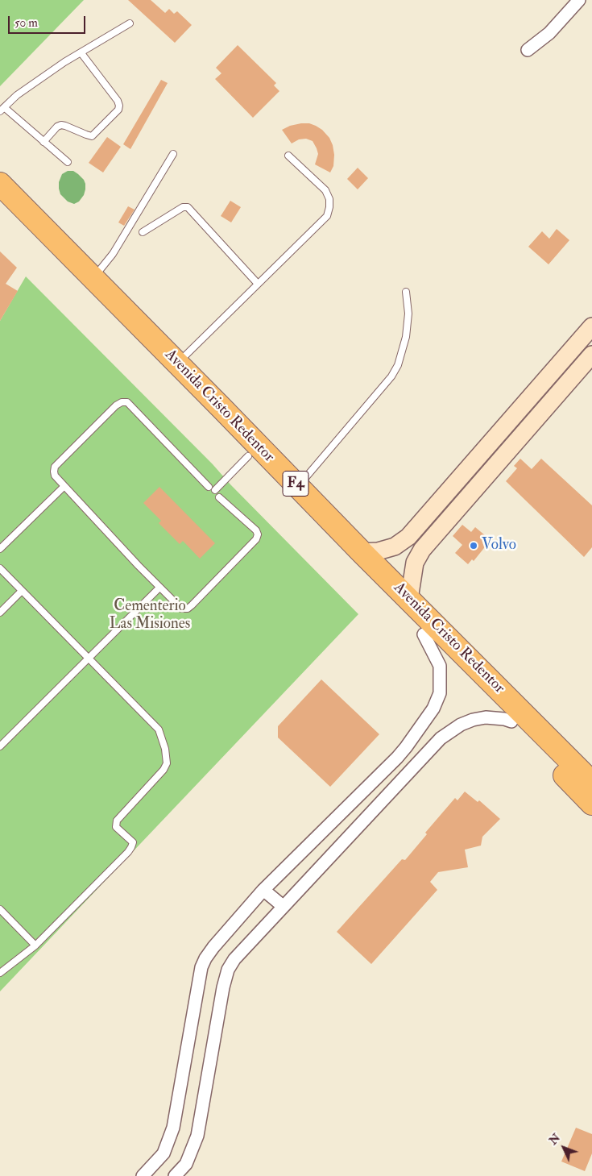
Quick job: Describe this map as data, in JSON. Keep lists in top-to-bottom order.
{
  "streets": {
    "highway": ["Avenida Cristo Redentor", "F4"]
  },
  "parks": ["Cementerio Las Misiones"],
  "places": ["Volvo"],
  "scale_bar": "50 m",
  "north": "top left"
}
